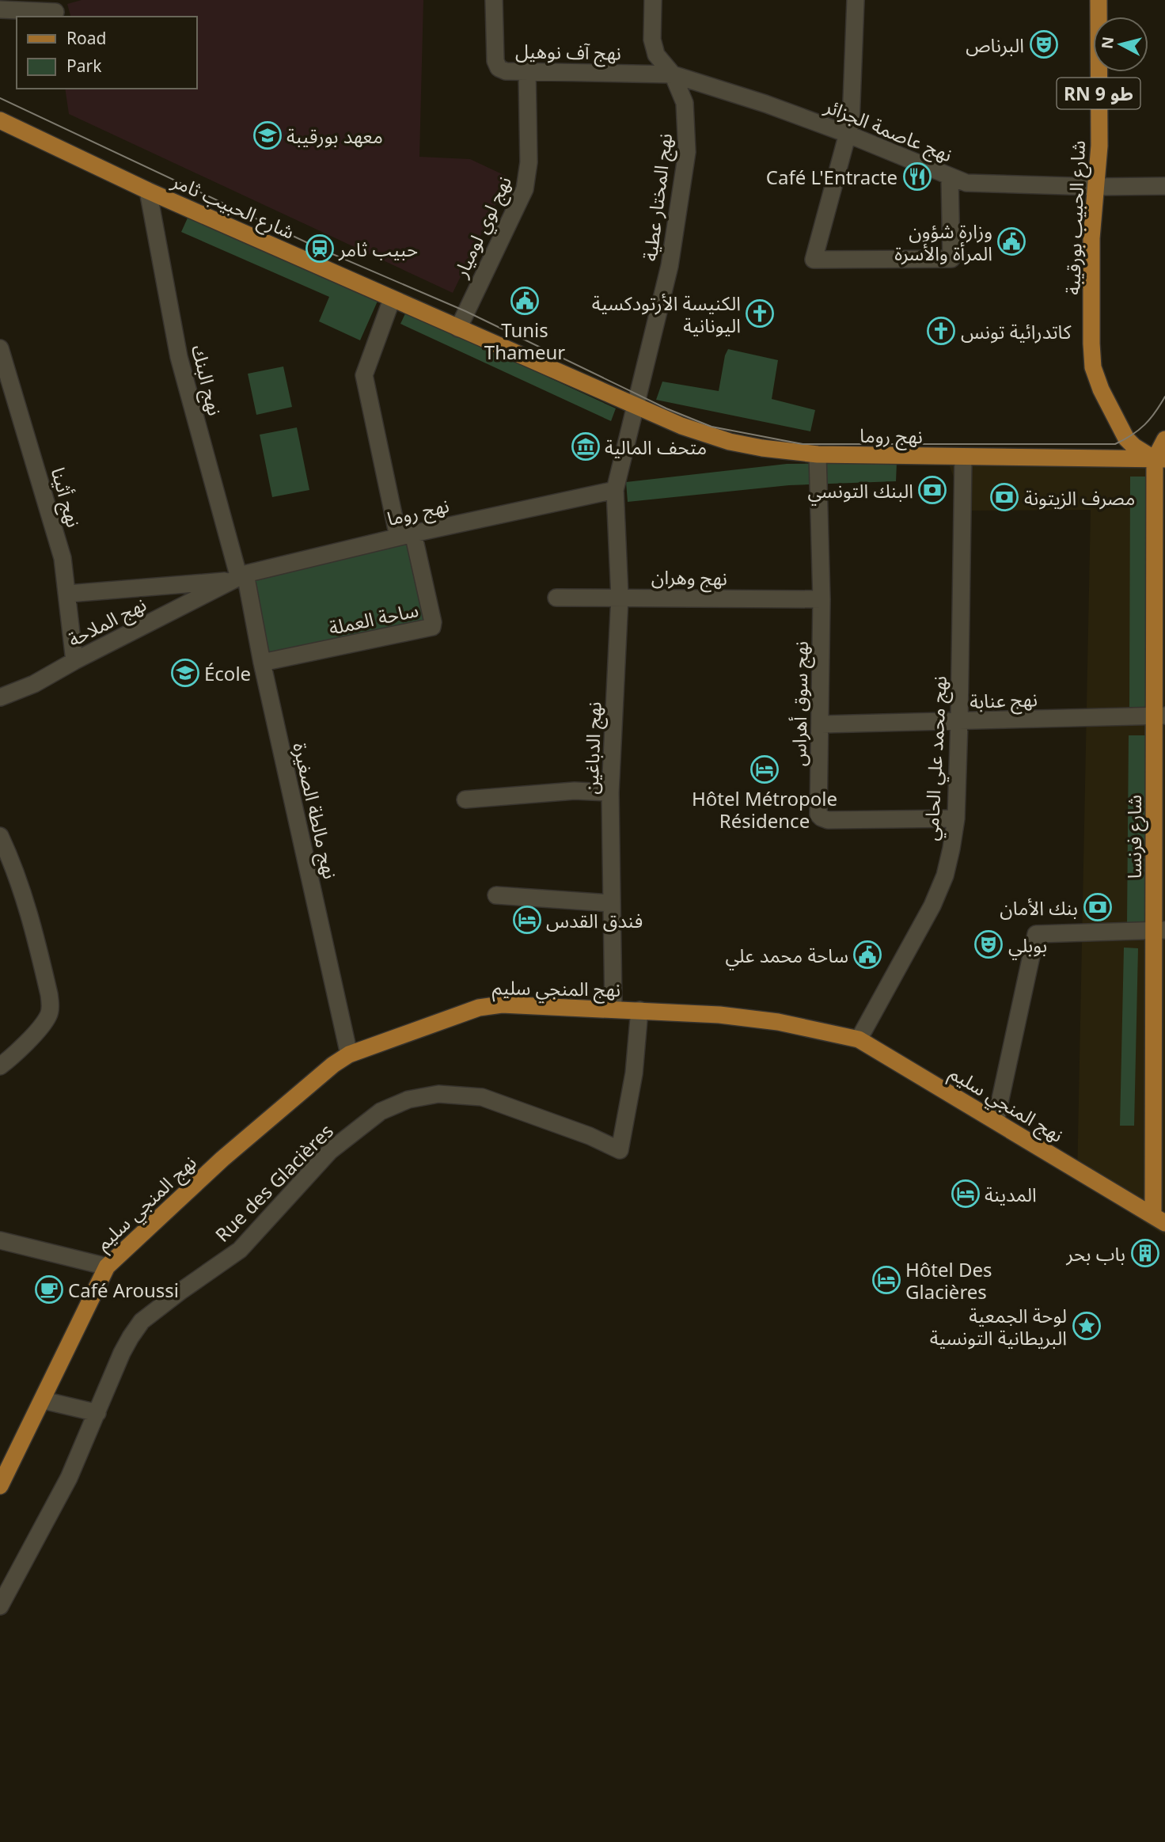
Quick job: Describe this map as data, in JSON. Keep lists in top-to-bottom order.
{
  "streets": {
    "main road": [
      "RN 9 طو",
      "شارع الحبيب ثامر",
      "شارع الحبيب بورقيبة",
      "نهج روما",
      "شارع فرنسا",
      "نهج المنجي سليم"
    ],
    "street": [
      "نهج آف نوهيل",
      "نهج عاصمة الجزائر",
      "نهج المختار عطية",
      "نهج لوي لوميار",
      "نهج البنك",
      "نهج أثينا",
      "نهج وهران",
      "ساحة العملة",
      "نهج الملاحة",
      "نهج عنابة",
      "نهج سوق أهراس",
      "نهج الدباغين",
      "نهج محمد علي الحامي",
      "نهج مالطة الصغيرة",
      "Rue des Glacières"
    ]
  },
  "crossings": [
    ["نهج آف نوهيل", "نهج عاصمة الجزائر"],
    ["نهج آف نوهيل", "نهج المختار عطية"],
    ["نهج آف نوهيل", "نهج لوي لوميار"],
    ["نهج عاصمة الجزائر", "نهج المختار عطية"],
    ["نهج عاصمة الجزائر", "شارع الحبيب بورقيبة"],
    ["نهج المختار عطية", "شارع الحبيب ثامر"],
    ["نهج المختار عطية", "نهج روما"],
    ["نهج المختار عطية", "نهج الدباغين"],
    ["شارع الحبيب ثامر", "نهج لوي لوميار"],
    ["شارع الحبيب ثامر", "نهج البنك"],
    ["شارع الحبيب ثامر", "نهج روما"],
    ["شارع الحبيب بورقيبة", "نهج روما"],
    ["شارع الحبيب بورقيبة", "شارع فرنسا"],
    ["نهج البنك", "نهج روما"],
    ["نهج البنك", "نهج الملاحة"],
    ["نهج البنك", "نهج مالطة الصغيرة"],
    ["نهج روما", "ساحة العملة"],
    ["نهج روما", "نهج الملاحة"],
    ["نهج روما", "نهج سوق أهراس"],
    ["نهج روما", "نهج الدباغين"],
    ["نهج روما", "نهج محمد علي الحامي"],
    ["نهج روما", "نهج مالطة الصغيرة"],
    ["نهج روما", "شارع فرنسا"],
    ["نهج أثينا", "نهج الملاحة"],
    ["نهج وهران", "نهج سوق أهراس"],
    ["نهج وهران", "نهج الدباغين"],
    ["ساحة العملة", "نهج مالطة الصغيرة"],
    ["نهج الملاحة", "نهج مالطة الصغيرة"],
    ["نهج عنابة", "نهج سوق أهراس"],
    ["نهج عنابة", "نهج محمد علي الحامي"],
    ["نهج عنابة", "شارع فرنسا"],
    ["نهج سوق أهراس", "نهج محمد علي الحامي"],
    ["نهج الدباغين", "نهج المنجي سليم"],
    ["نهج محمد علي الحامي", "نهج المنجي سليم"],
    ["نهج مالطة الصغيرة", "نهج المنجي سليم"],
    ["شارع فرنسا", "نهج المنجي سليم"],
    ["نهج المنجي سليم", "Rue des Glacières"]
  ],
  "places": {
    "theatre": ["البرناص", "بوبلي"],
    "school or university": ["معهد بورقيبة", "École"],
    "restaurant": ["Café L'Entracte"],
    "public building": ["وزارة شؤون المرأة والأسرة", "Tunis Thameur", "ساحة محمد علي"],
    "station": ["حبيب ثامر"],
    "church": ["الكنيسة الأرتودكسية اليونانية", "كاتدرائية تونس"],
    "museum": ["متحف المالية"],
    "bank": ["البنك التونسي", "مصرف الزيتونة", "بنك الأمان"],
    "hotel": [
      "Hôtel Métropole Résidence",
      "فندق القدس",
      "المدينة",
      "Hôtel Des Glacières"
    ],
    "building": ["باب بحر"],
    "cafe": ["Café Aroussi"],
    "place": ["لوحة الجمعية البريطانية التونسية"]
  },
  "legend": ["Road", "Park"],
  "north": "left"
}
